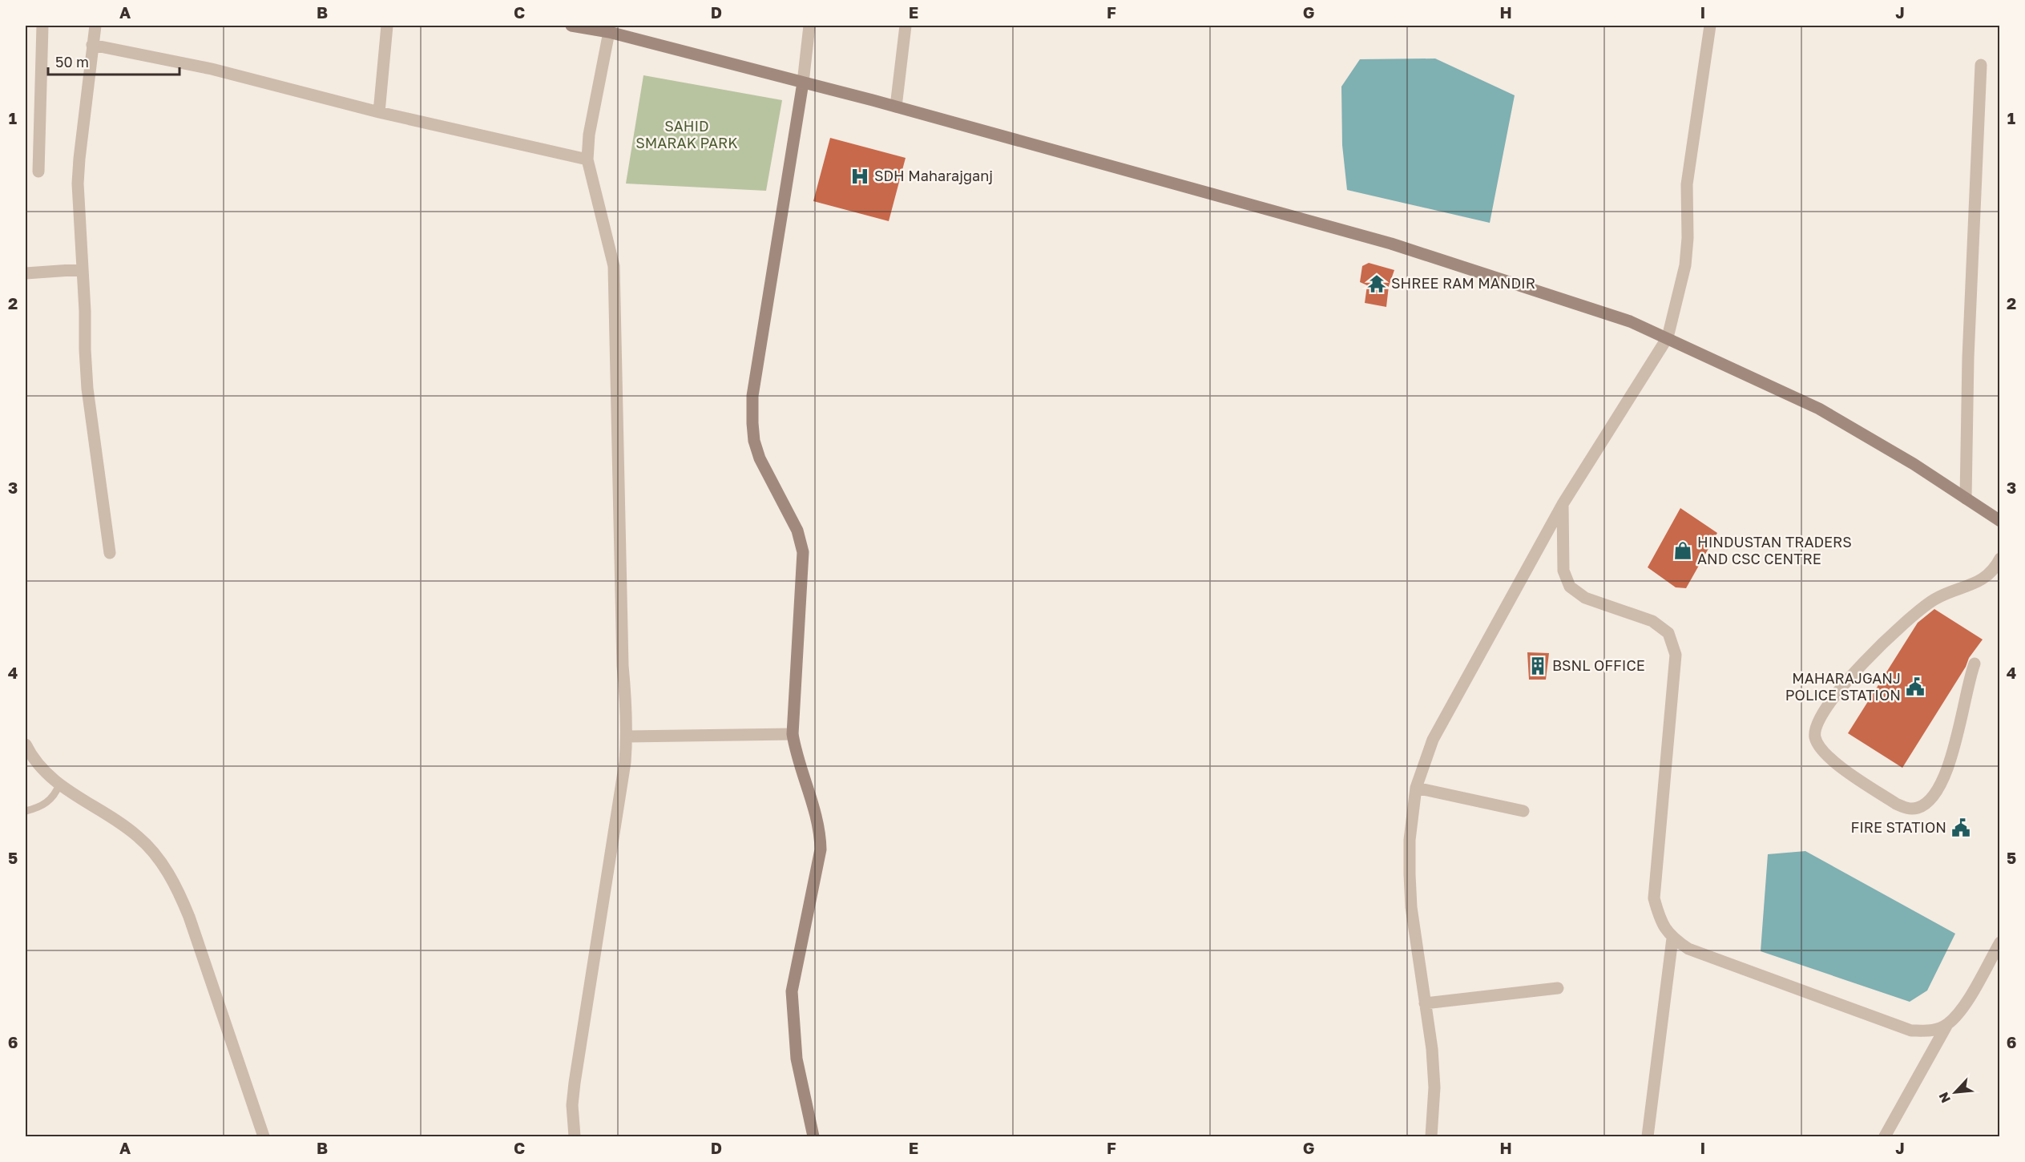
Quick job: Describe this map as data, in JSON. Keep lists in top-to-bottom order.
{
  "parks": ["SAHID SMARAK PARK"],
  "places": {
    "hospital": ["SDH Maharajganj"],
    "temple": ["SHREE RAM MANDIR"],
    "shop": ["HINDUSTAN TRADERS AND CSC CENTRE"],
    "building": ["BSNL OFFICE"],
    "public building": ["MAHARAJGANJ POLICE STATION", "FIRE STATION"]
  },
  "scale_bar": "50 m",
  "north": "bottom left",
  "grid": {
    "columns": [
      "A",
      "B",
      "C",
      "D",
      "E",
      "F",
      "G",
      "H",
      "I",
      "J"
    ],
    "rows": [
      "1",
      "2",
      "3",
      "4",
      "5",
      "6"
    ]
  }
}
